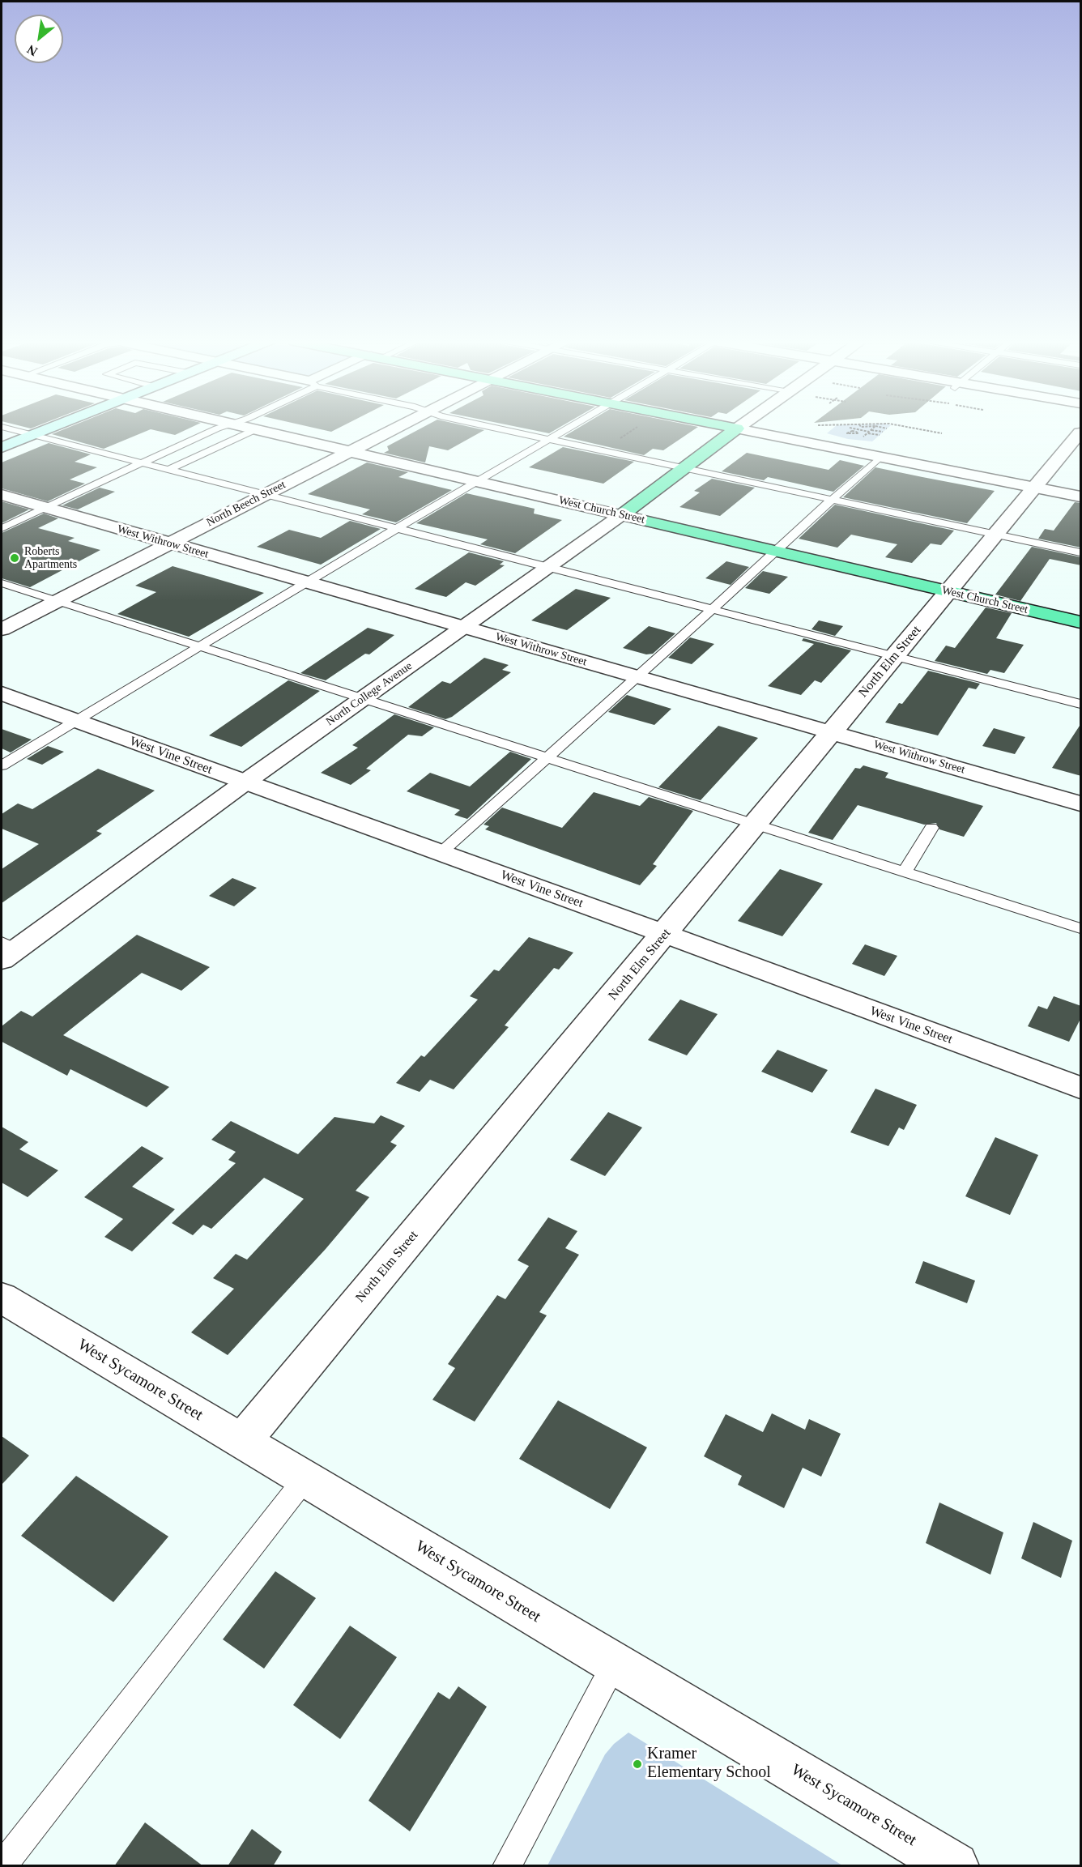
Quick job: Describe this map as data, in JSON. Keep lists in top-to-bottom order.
{
  "streets": {
    "highway": ["West Church Street", "North College Avenue"],
    "street": [
      "North Beech Street",
      "West Withrow Street",
      "North Elm Street",
      "West Vine Street",
      "West Sycamore Street"
    ]
  },
  "crossings": [
    ["North Beech Street", "West Church Street"],
    ["North Beech Street", "West Withrow Street"],
    ["West Church Street", "North Elm Street"],
    ["West Church Street", "North College Avenue"],
    ["West Withrow Street", "North Elm Street"],
    ["West Withrow Street", "North College Avenue"],
    ["North Elm Street", "West Vine Street"],
    ["North Elm Street", "West Sycamore Street"],
    ["North College Avenue", "West Vine Street"]
  ],
  "places": ["Roberts Apartments", "Kramer Elementary School"],
  "north": "bottom left"
}
